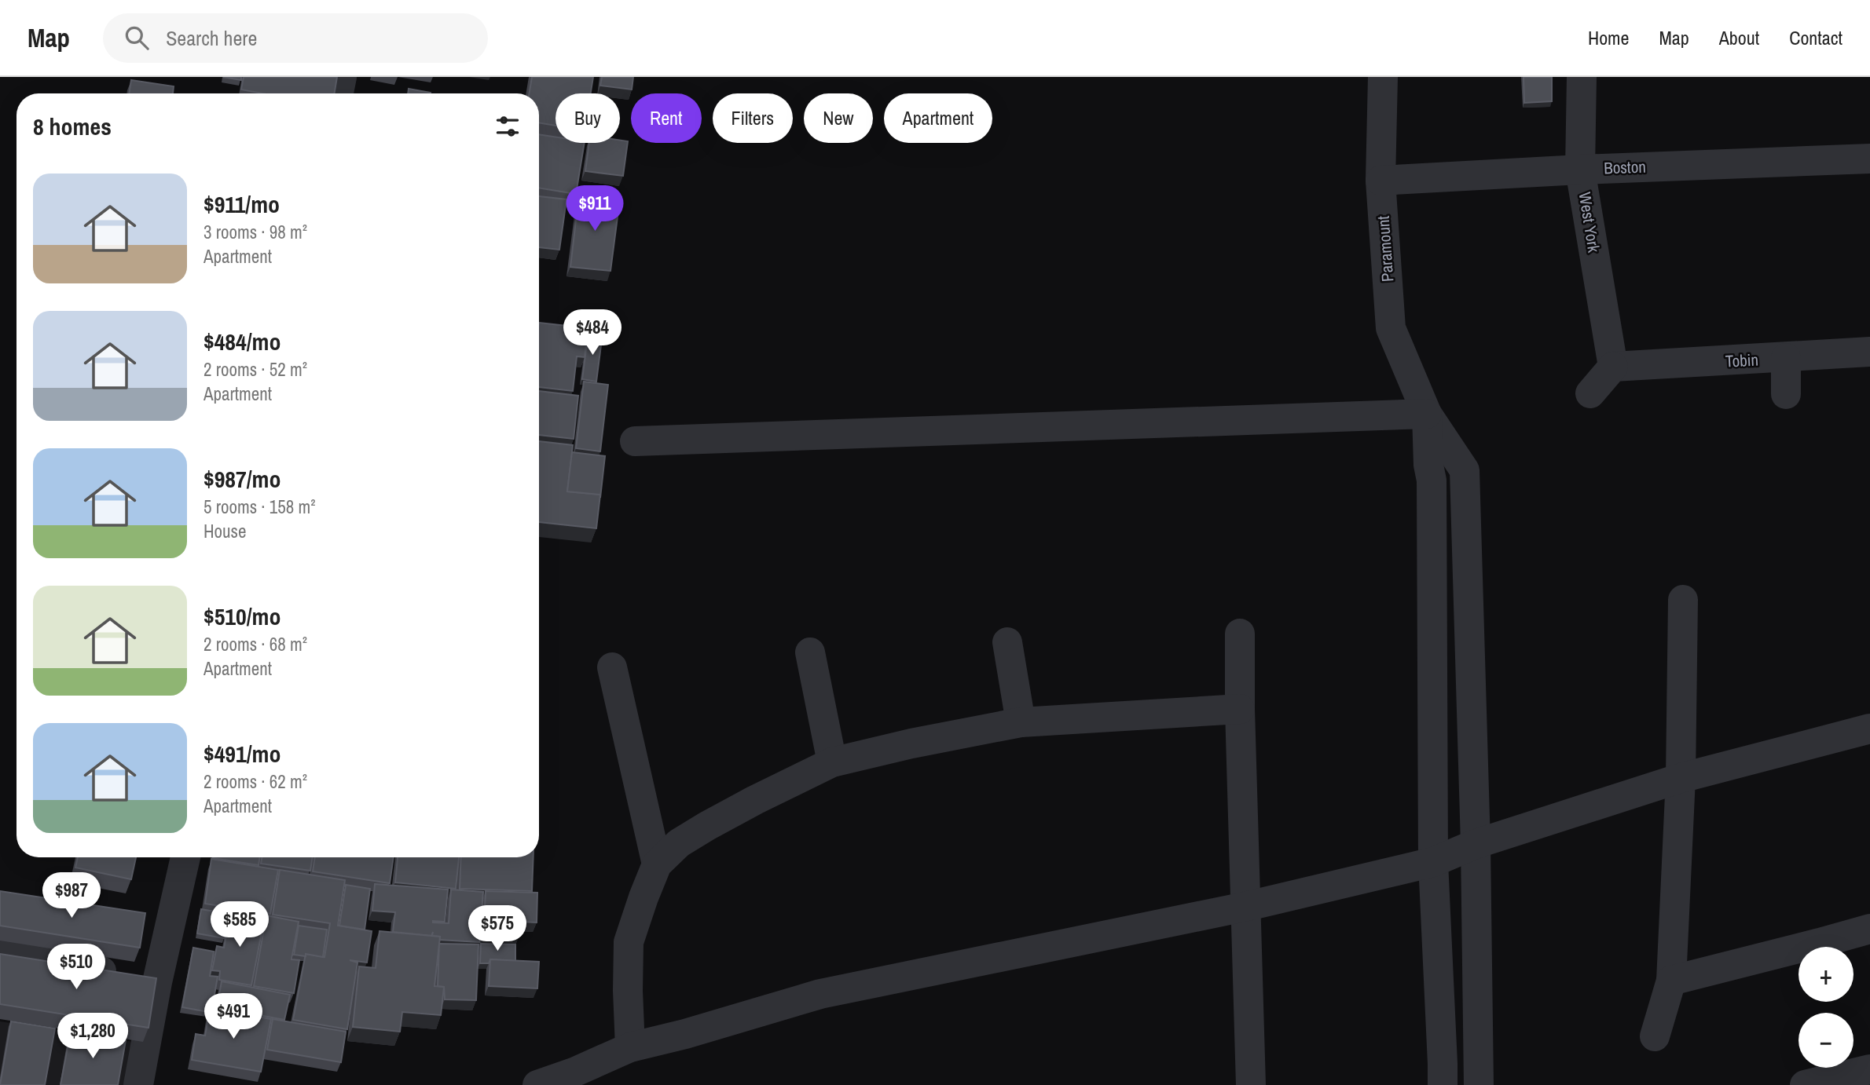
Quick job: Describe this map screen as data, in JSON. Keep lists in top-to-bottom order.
{
  "streets": {
    "street": [
      "Boston",
      "West York",
      "Paramount",
      "Tobin"
    ]
  },
  "crossings": [
    ["Boston", "West York"],
    ["Boston", "Paramount"],
    ["West York", "Tobin"]
  ],
  "page": {
    "header": "Map",
    "search": "Search here",
    "nav": [
      "Home",
      "Map",
      "About",
      "Contact"
    ],
    "chip": [
      "Buy",
      "Rent",
      "Filters",
      "New",
      "Apartment"
    ],
    "heading": "8 homes",
    "list": [
      {
        "name": "$911/mo",
        "note": "3 rooms · 98 m² · Apartment"
      },
      {
        "name": "$484/mo",
        "note": "2 rooms · 52 m² · Apartment"
      },
      {
        "name": "$987/mo",
        "note": "5 rooms · 158 m² · House"
      },
      {
        "name": "$510/mo",
        "note": "2 rooms · 68 m² · Apartment"
      },
      {
        "name": "$491/mo",
        "note": "2 rooms · 62 m² · Apartment"
      }
    ],
    "price": [
      "$911",
      "$484",
      "$987",
      "$585",
      "$575",
      "$510",
      "$491",
      "$1,280"
    ],
    "map_buttons": ["+", "−"]
  }
}
